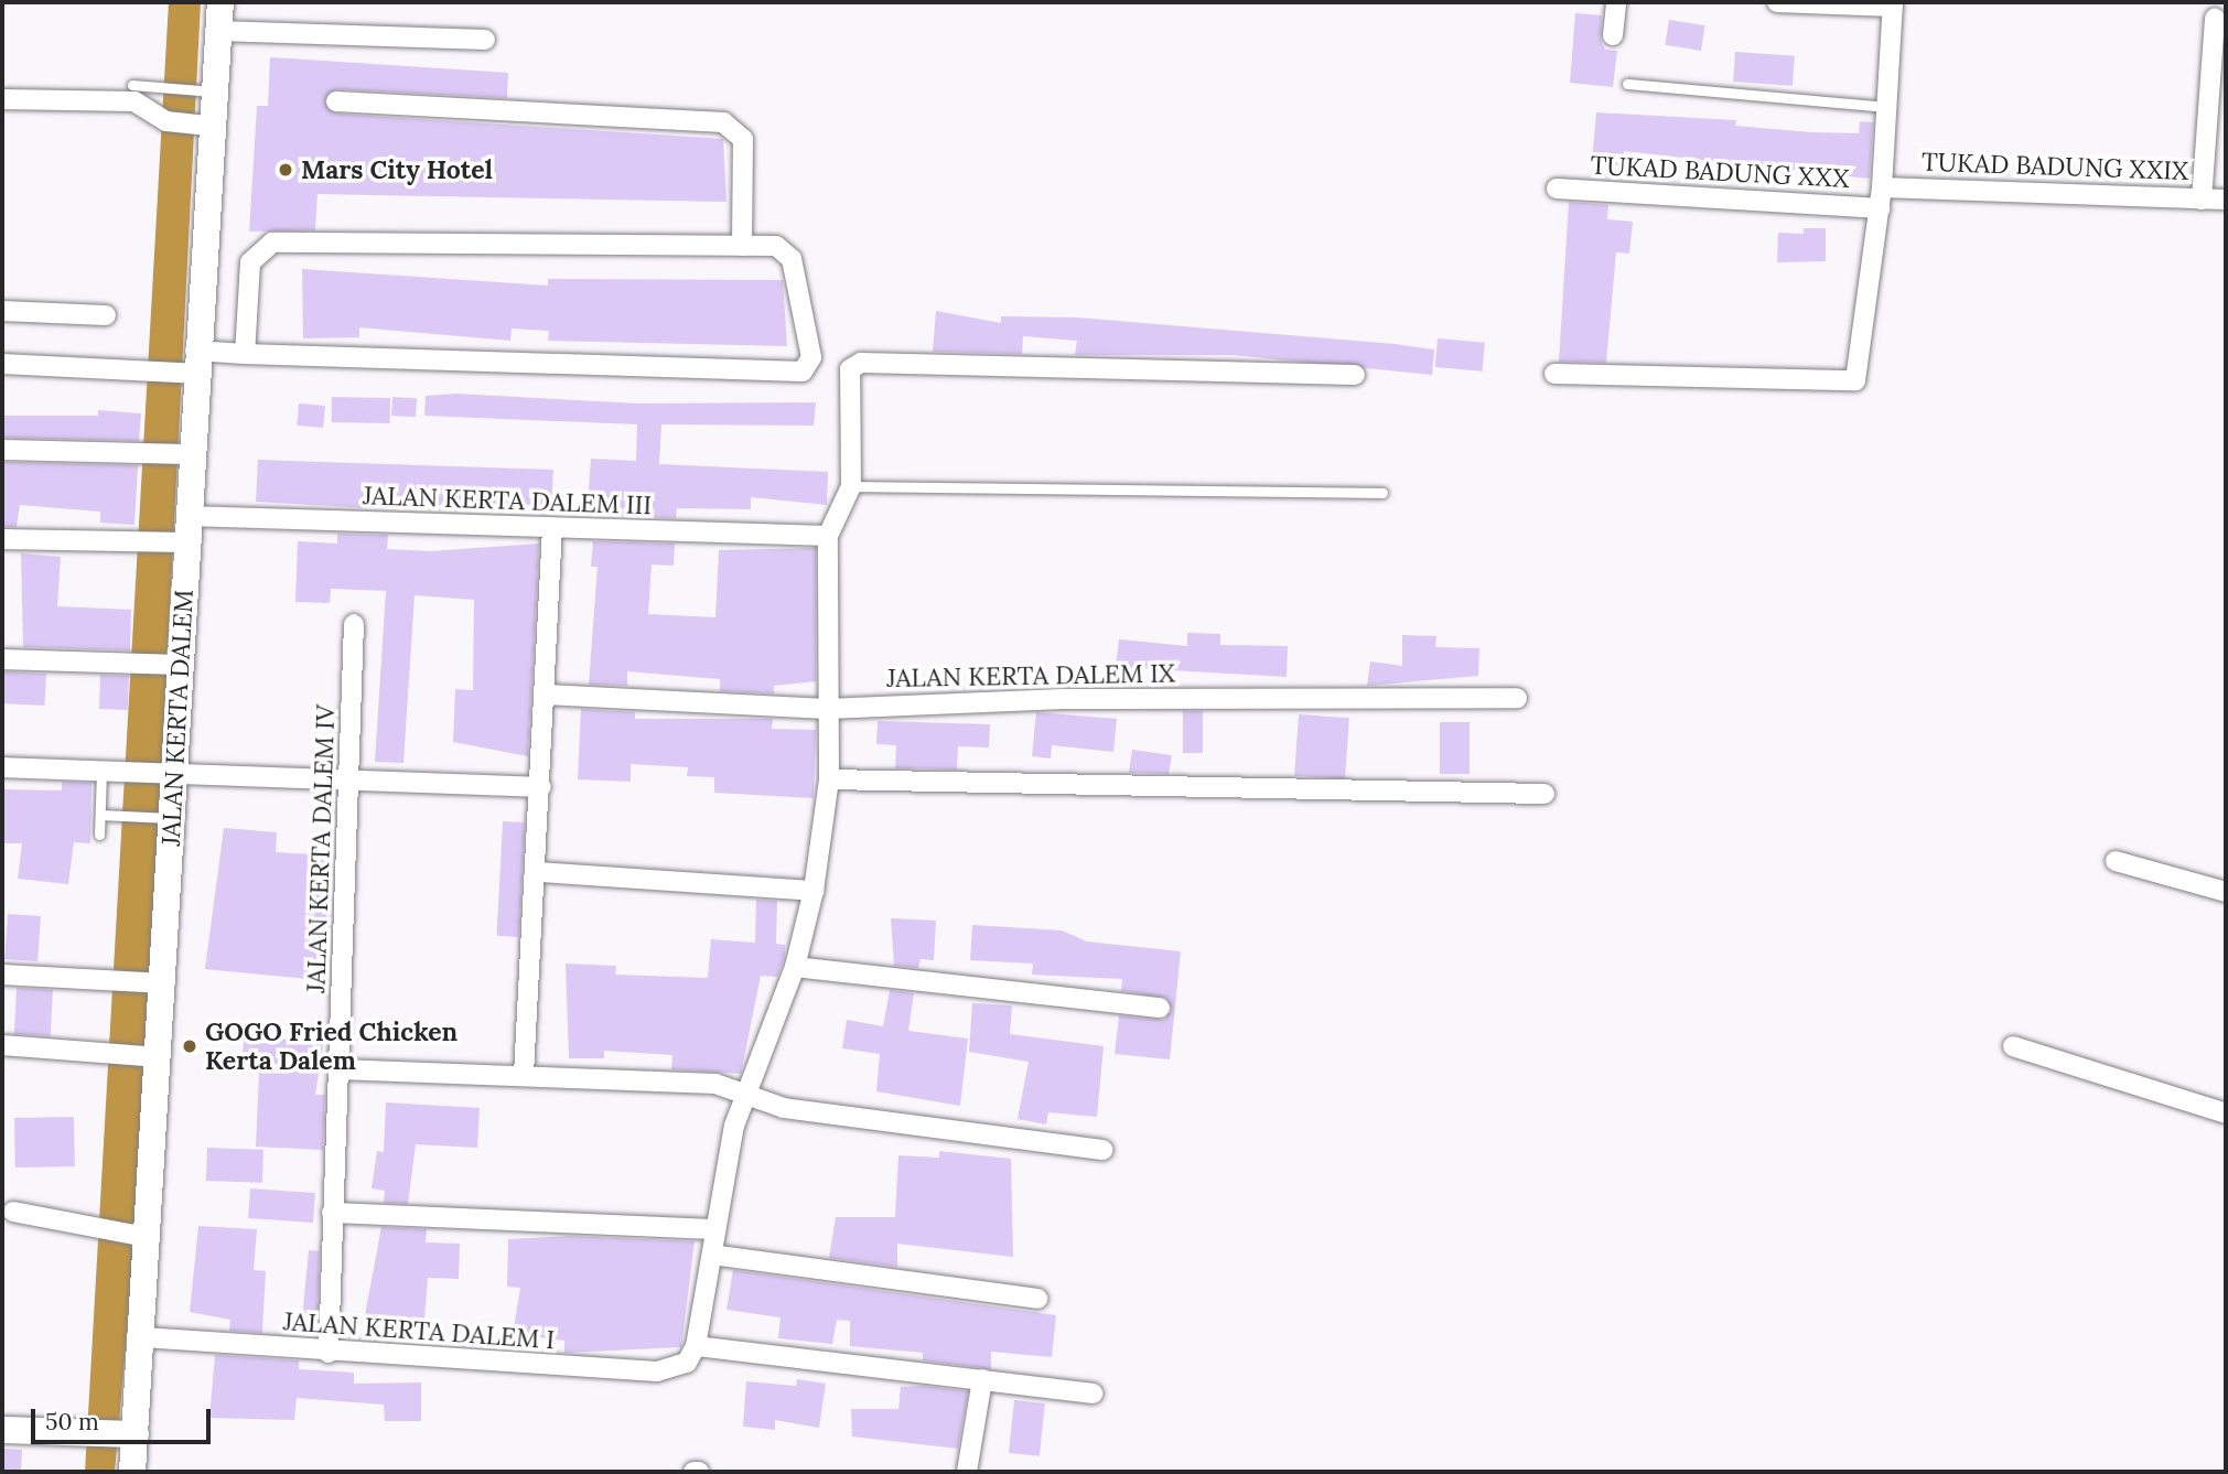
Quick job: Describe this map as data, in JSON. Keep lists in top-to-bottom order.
{
  "streets": {
    "street": [
      "TUKAD BADUNG XXIX",
      "TUKAD BADUNG XXX",
      "JALAN KERTA DALEM III",
      "JALAN KERTA DALEM IX",
      "JALAN KERTA DALEM",
      "JALAN KERTA DALEM IV",
      "JALAN KERTA DALEM I"
    ]
  },
  "crossings": [
    ["JALAN KERTA DALEM III", "JALAN KERTA DALEM"],
    ["JALAN KERTA DALEM", "JALAN KERTA DALEM I"],
    ["JALAN KERTA DALEM IV", "JALAN KERTA DALEM I"]
  ],
  "places": ["Mars City Hotel", "GOGO Fried Chicken Kerta Dalem"],
  "scale_bar": "50 m"
}
